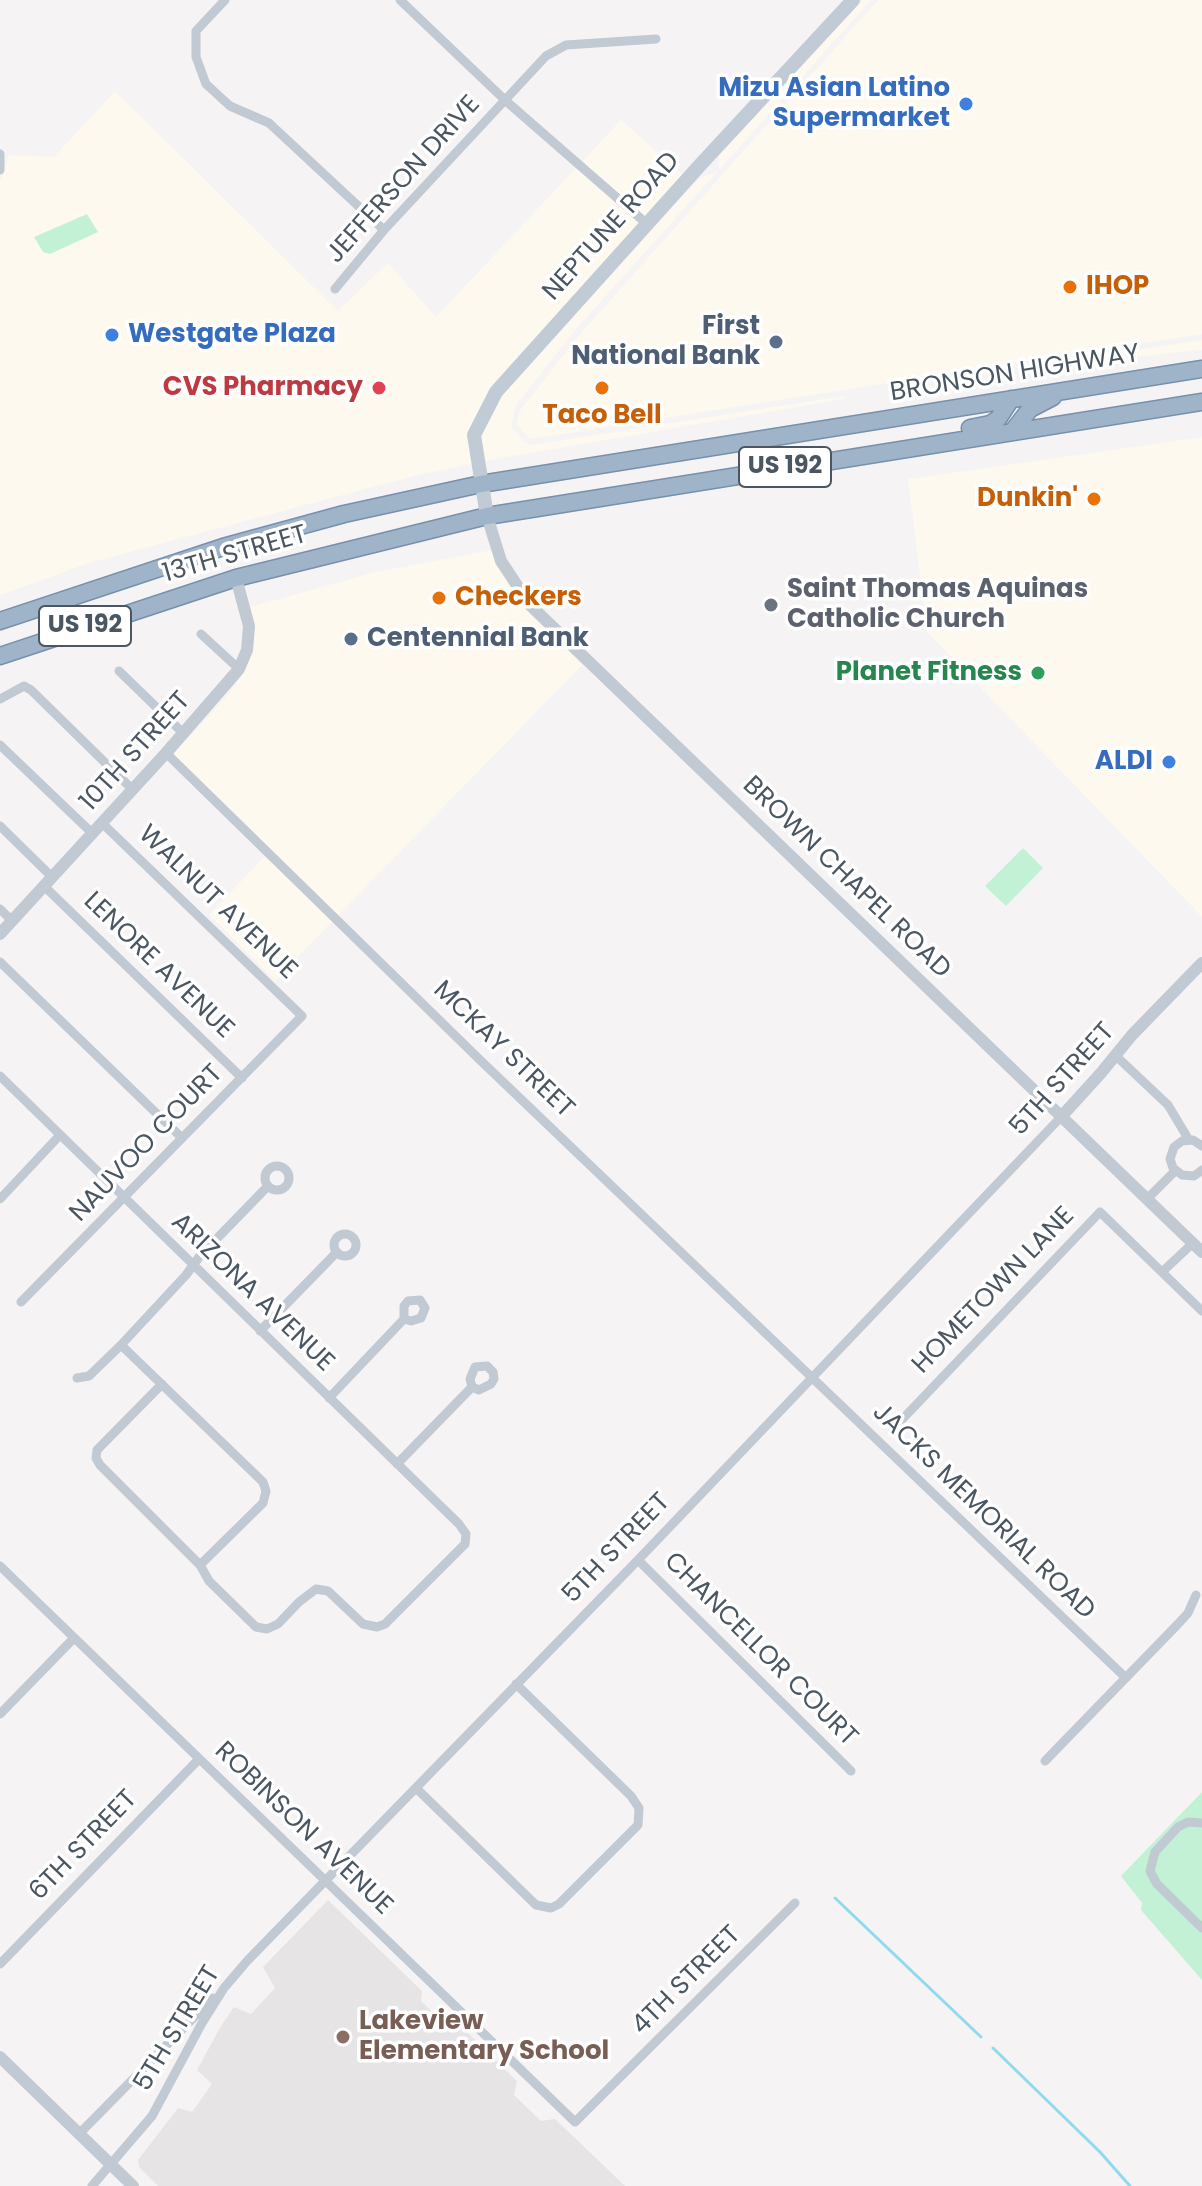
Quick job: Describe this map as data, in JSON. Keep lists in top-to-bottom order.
{
  "streets": {
    "highway": ["BRONSON HIGHWAY", "US 192", "13TH STREET"],
    "main road": ["NEPTUNE ROAD"],
    "street": [
      "JEFFERSON DRIVE",
      "10TH STREET",
      "BROWN CHAPEL ROAD",
      "WALNUT AVENUE",
      "LENORE AVENUE",
      "MCKAY STREET",
      "5TH STREET",
      "NAUVOO COURT",
      "HOMETOWN LANE",
      "ARIZONA AVENUE",
      "JACKS MEMORIAL ROAD",
      "CHANCELLOR COURT",
      "ROBINSON AVENUE",
      "6TH STREET",
      "4TH STREET"
    ]
  },
  "crossings": [
    ["NEPTUNE ROAD", "BRONSON HIGHWAY"],
    ["NEPTUNE ROAD", "US 192"],
    ["NEPTUNE ROAD", "13TH STREET"],
    ["NEPTUNE ROAD", "BROWN CHAPEL ROAD"],
    ["BRONSON HIGHWAY", "13TH STREET"],
    ["US 192", "13TH STREET"],
    ["US 192", "BROWN CHAPEL ROAD"],
    ["13TH STREET", "10TH STREET"],
    ["13TH STREET", "BROWN CHAPEL ROAD"],
    ["10TH STREET", "WALNUT AVENUE"],
    ["10TH STREET", "LENORE AVENUE"],
    ["10TH STREET", "MCKAY STREET"],
    ["BROWN CHAPEL ROAD", "5TH STREET"],
    ["WALNUT AVENUE", "NAUVOO COURT"],
    ["LENORE AVENUE", "NAUVOO COURT"],
    ["MCKAY STREET", "5TH STREET"],
    ["MCKAY STREET", "JACKS MEMORIAL ROAD"],
    ["5TH STREET", "JACKS MEMORIAL ROAD"],
    ["5TH STREET", "CHANCELLOR COURT"],
    ["5TH STREET", "ROBINSON AVENUE"],
    ["NAUVOO COURT", "ARIZONA AVENUE"],
    ["ROBINSON AVENUE", "6TH STREET"],
    ["ROBINSON AVENUE", "4TH STREET"]
  ],
  "places": [
    "Mizu Asian Latino Supermarket",
    "IHOP",
    "Westgate Plaza",
    "First National Bank",
    "CVS Pharmacy",
    "Taco Bell",
    "Dunkin'",
    "Checkers",
    "Saint Thomas Aquinas Catholic Church",
    "Centennial Bank",
    "Planet Fitness",
    "ALDI",
    "Lakeview Elementary School"
  ]
}
